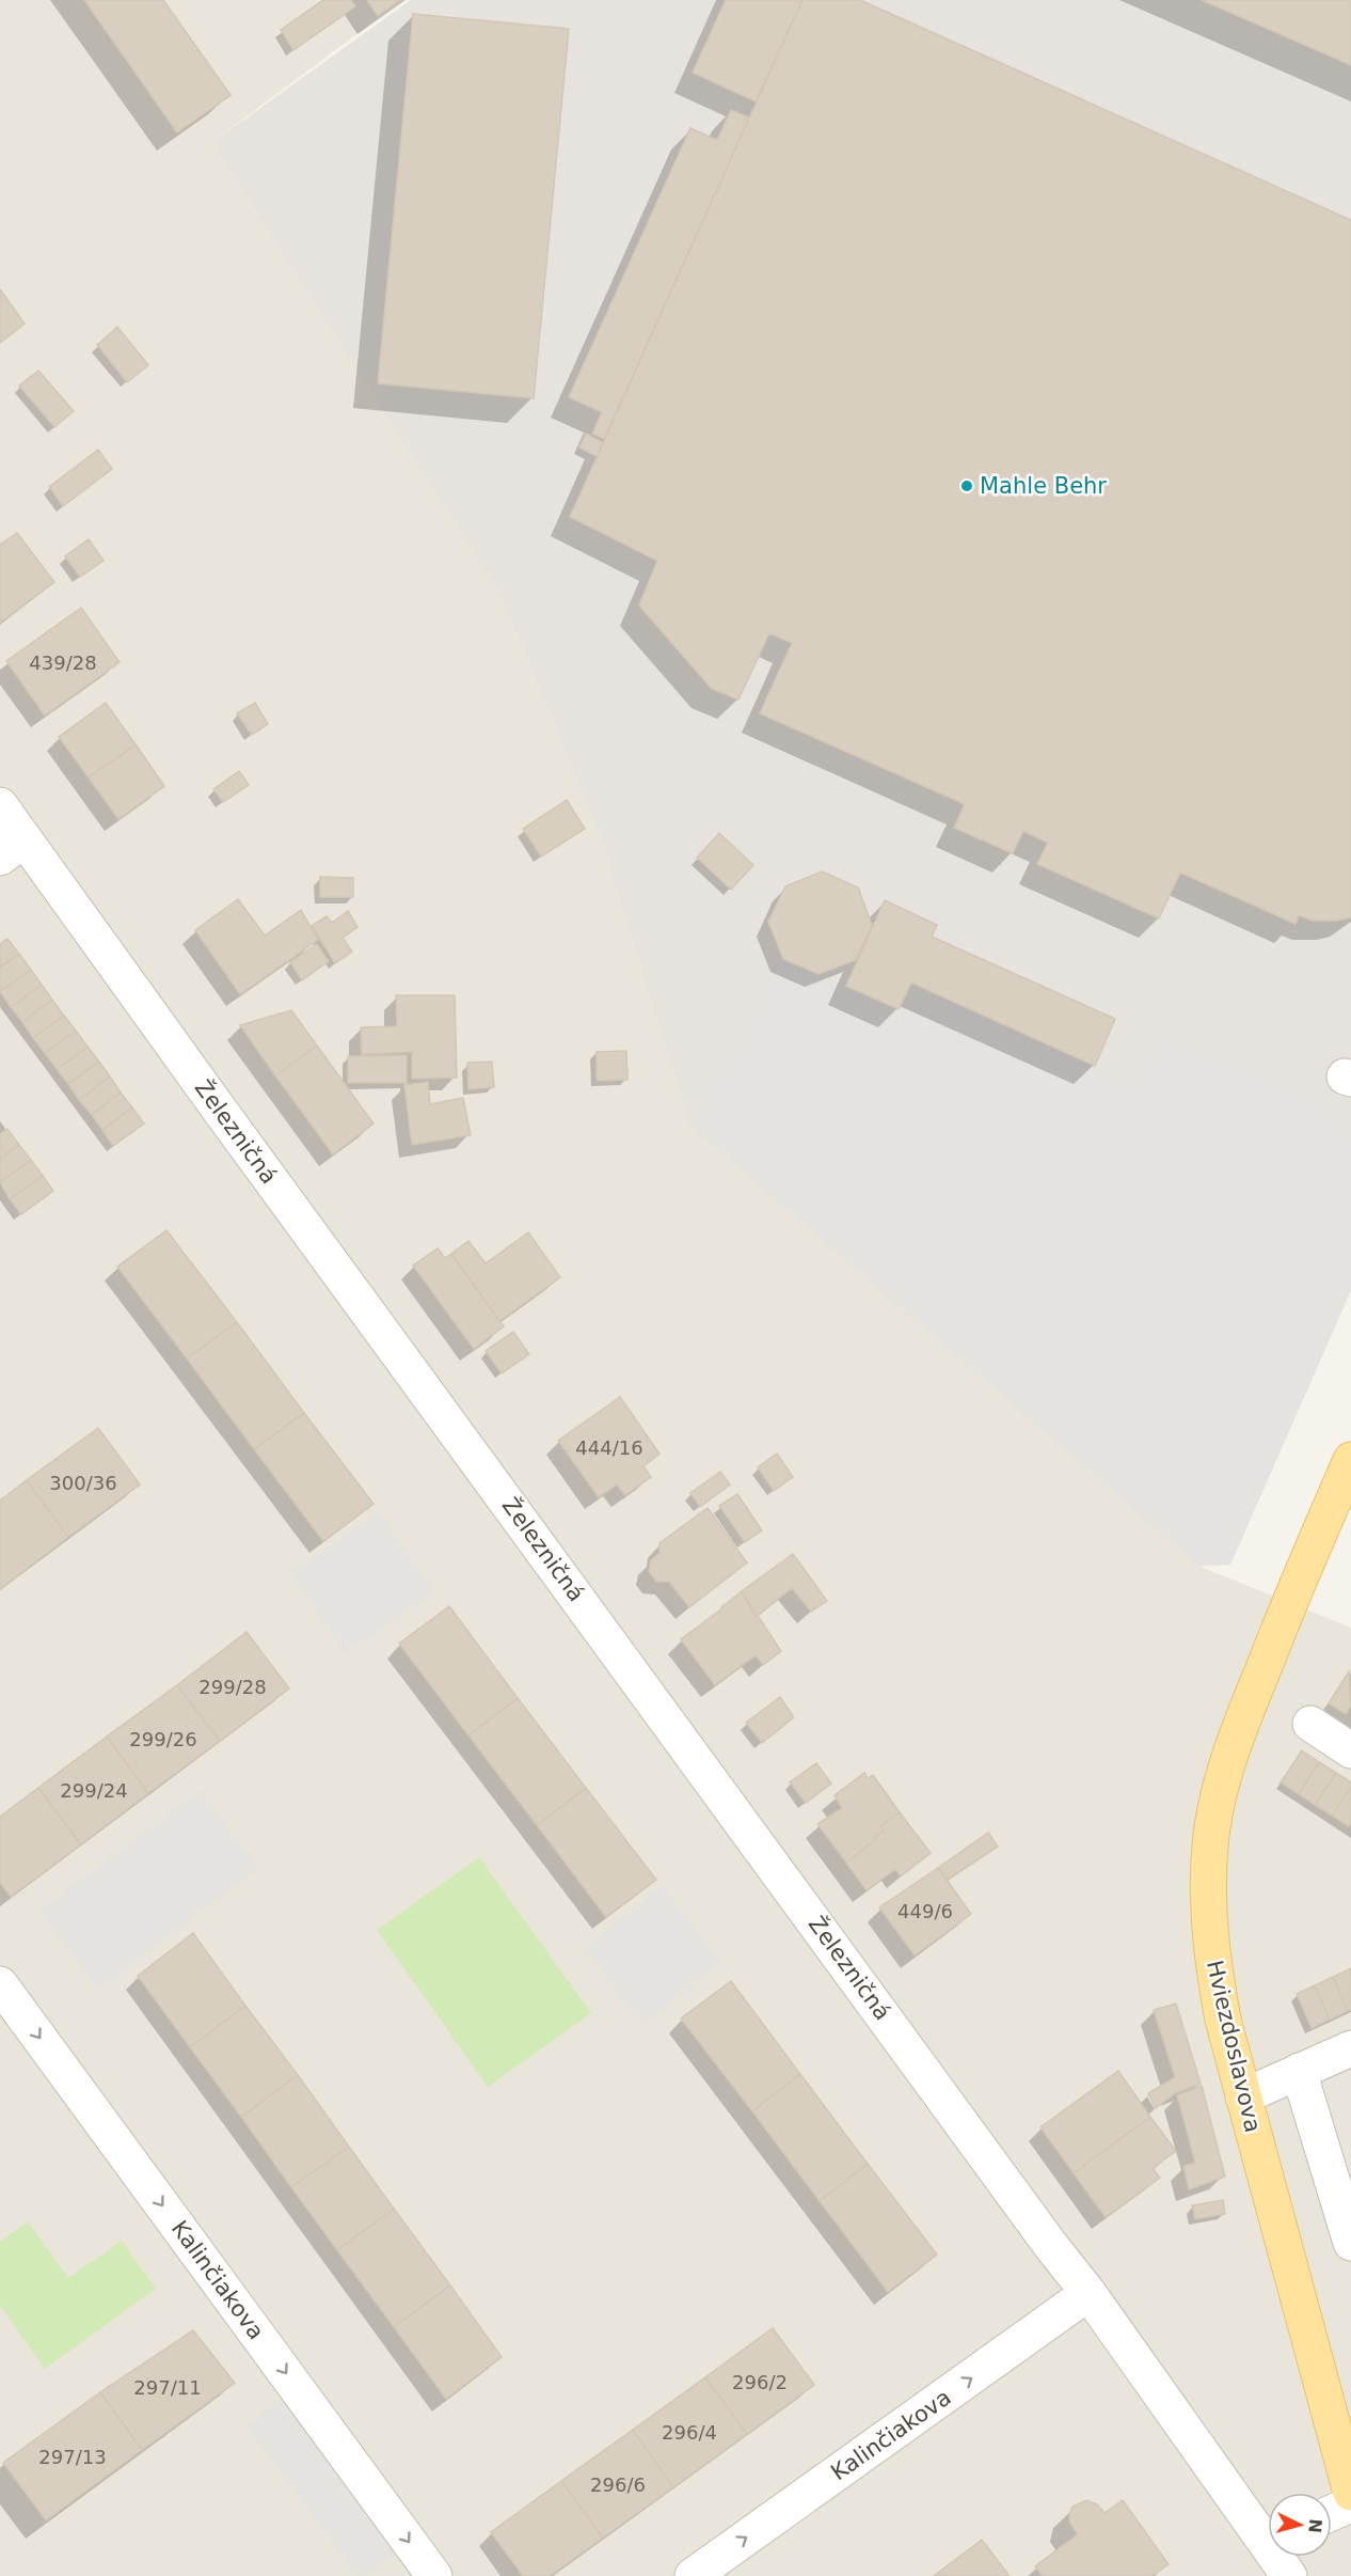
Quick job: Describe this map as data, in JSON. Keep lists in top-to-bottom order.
{
  "streets": {
    "main road": ["Hviezdoslavova"],
    "street": ["Železničná", "Kalinčiakova"]
  },
  "crossings": [
    ["Železničná", "Kalinčiakova"]
  ],
  "places": ["Mahle Behr"],
  "house_numbers": [
    "439/28",
    "444/16",
    "300/36",
    "299/28",
    "299/26",
    "299/24",
    "449/6",
    "296/2",
    "297/11",
    "296/4",
    "297/13",
    "296/6"
  ],
  "north": "right"
}
